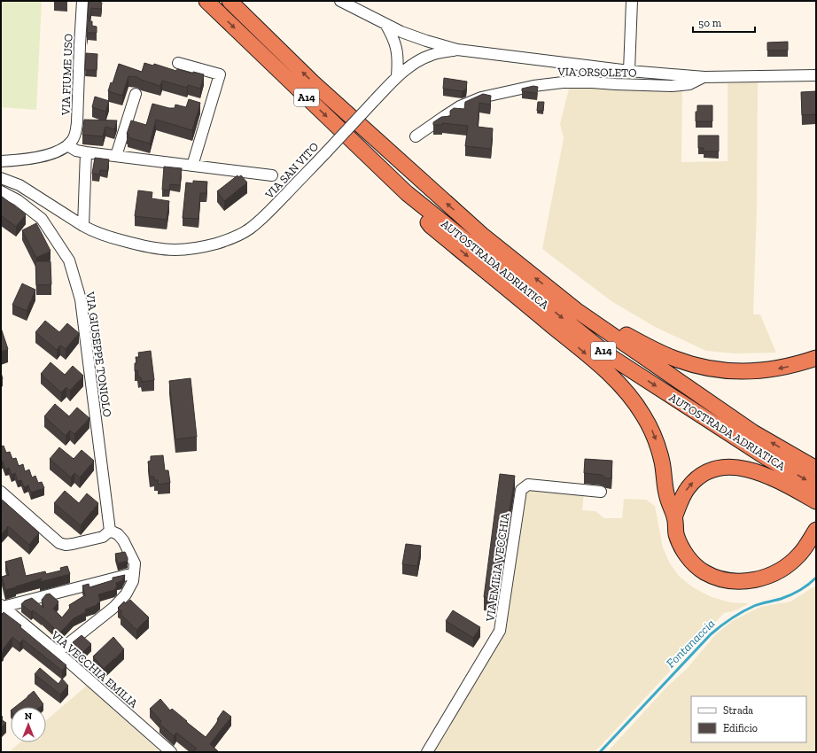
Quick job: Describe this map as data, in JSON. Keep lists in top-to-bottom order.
{
  "streets": {
    "highway": ["A14", "AUTOSTRADA ADRIATICA"],
    "street": [
      "VIA ORSOLETO",
      "VIA FIUME USO",
      "VIA SAN VITO",
      "VIA GIUSEPPE TONIOLO",
      "VIA EMILIA VECCHIA",
      "VIA VECCHIA EMILIA"
    ]
  },
  "crossings": [
    ["VIA ORSOLETO", "VIA SAN VITO"]
  ],
  "water": ["Fontanaccia"],
  "legend": ["Strada", "Edificio"],
  "scale_bar": "50 m",
  "north": "top"
}
